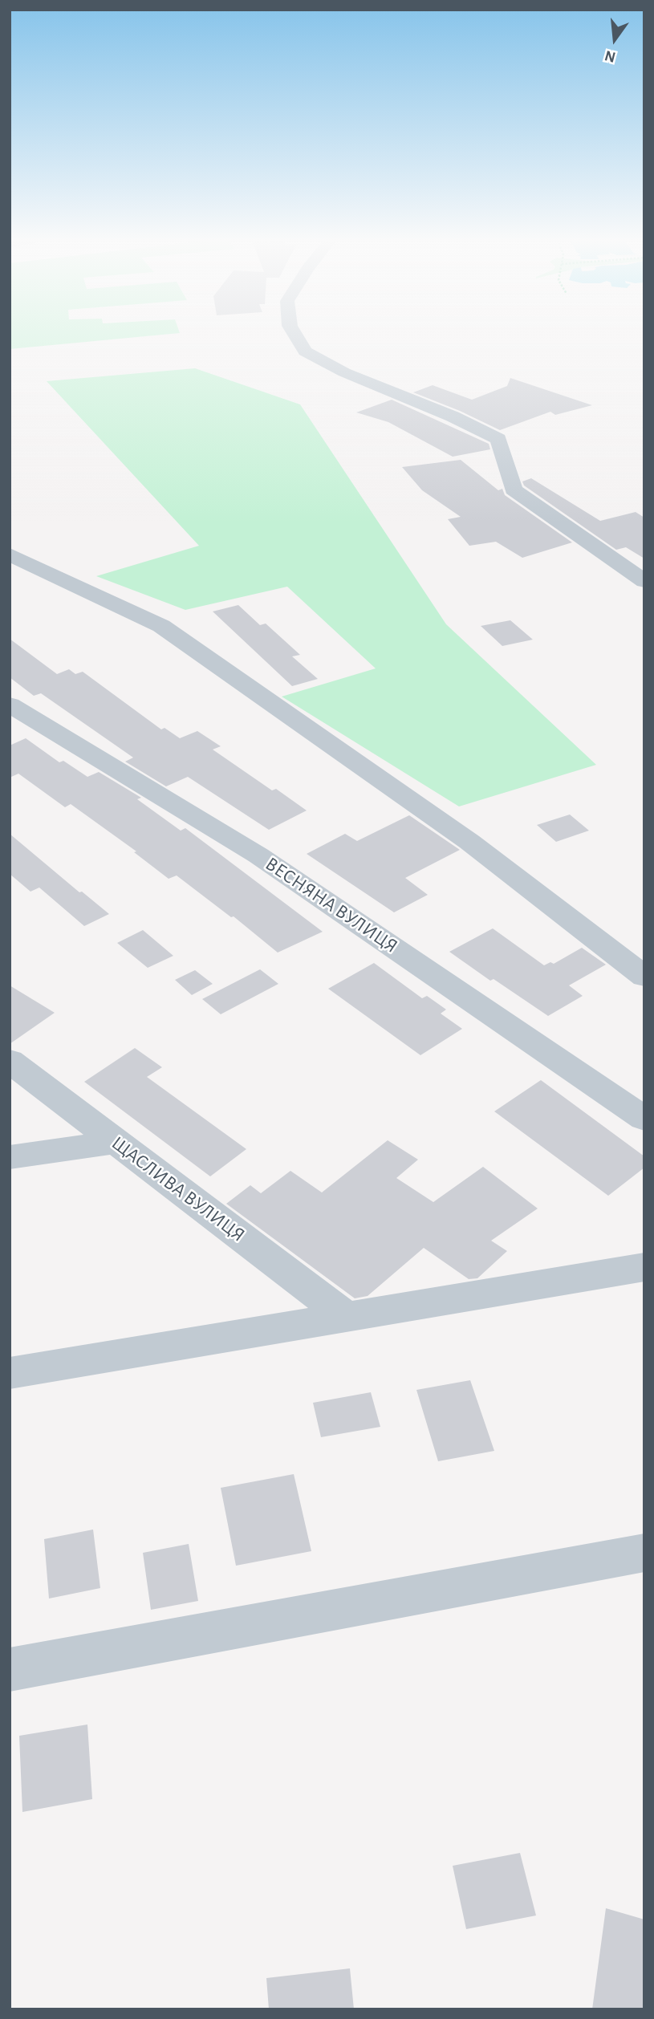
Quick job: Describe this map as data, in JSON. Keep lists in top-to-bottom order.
{
  "streets": {
    "street": ["ВЕСНЯНА ВУЛИЦЯ", "ЩАСЛИВА ВУЛИЦЯ"]
  },
  "north": "bottom"
}
